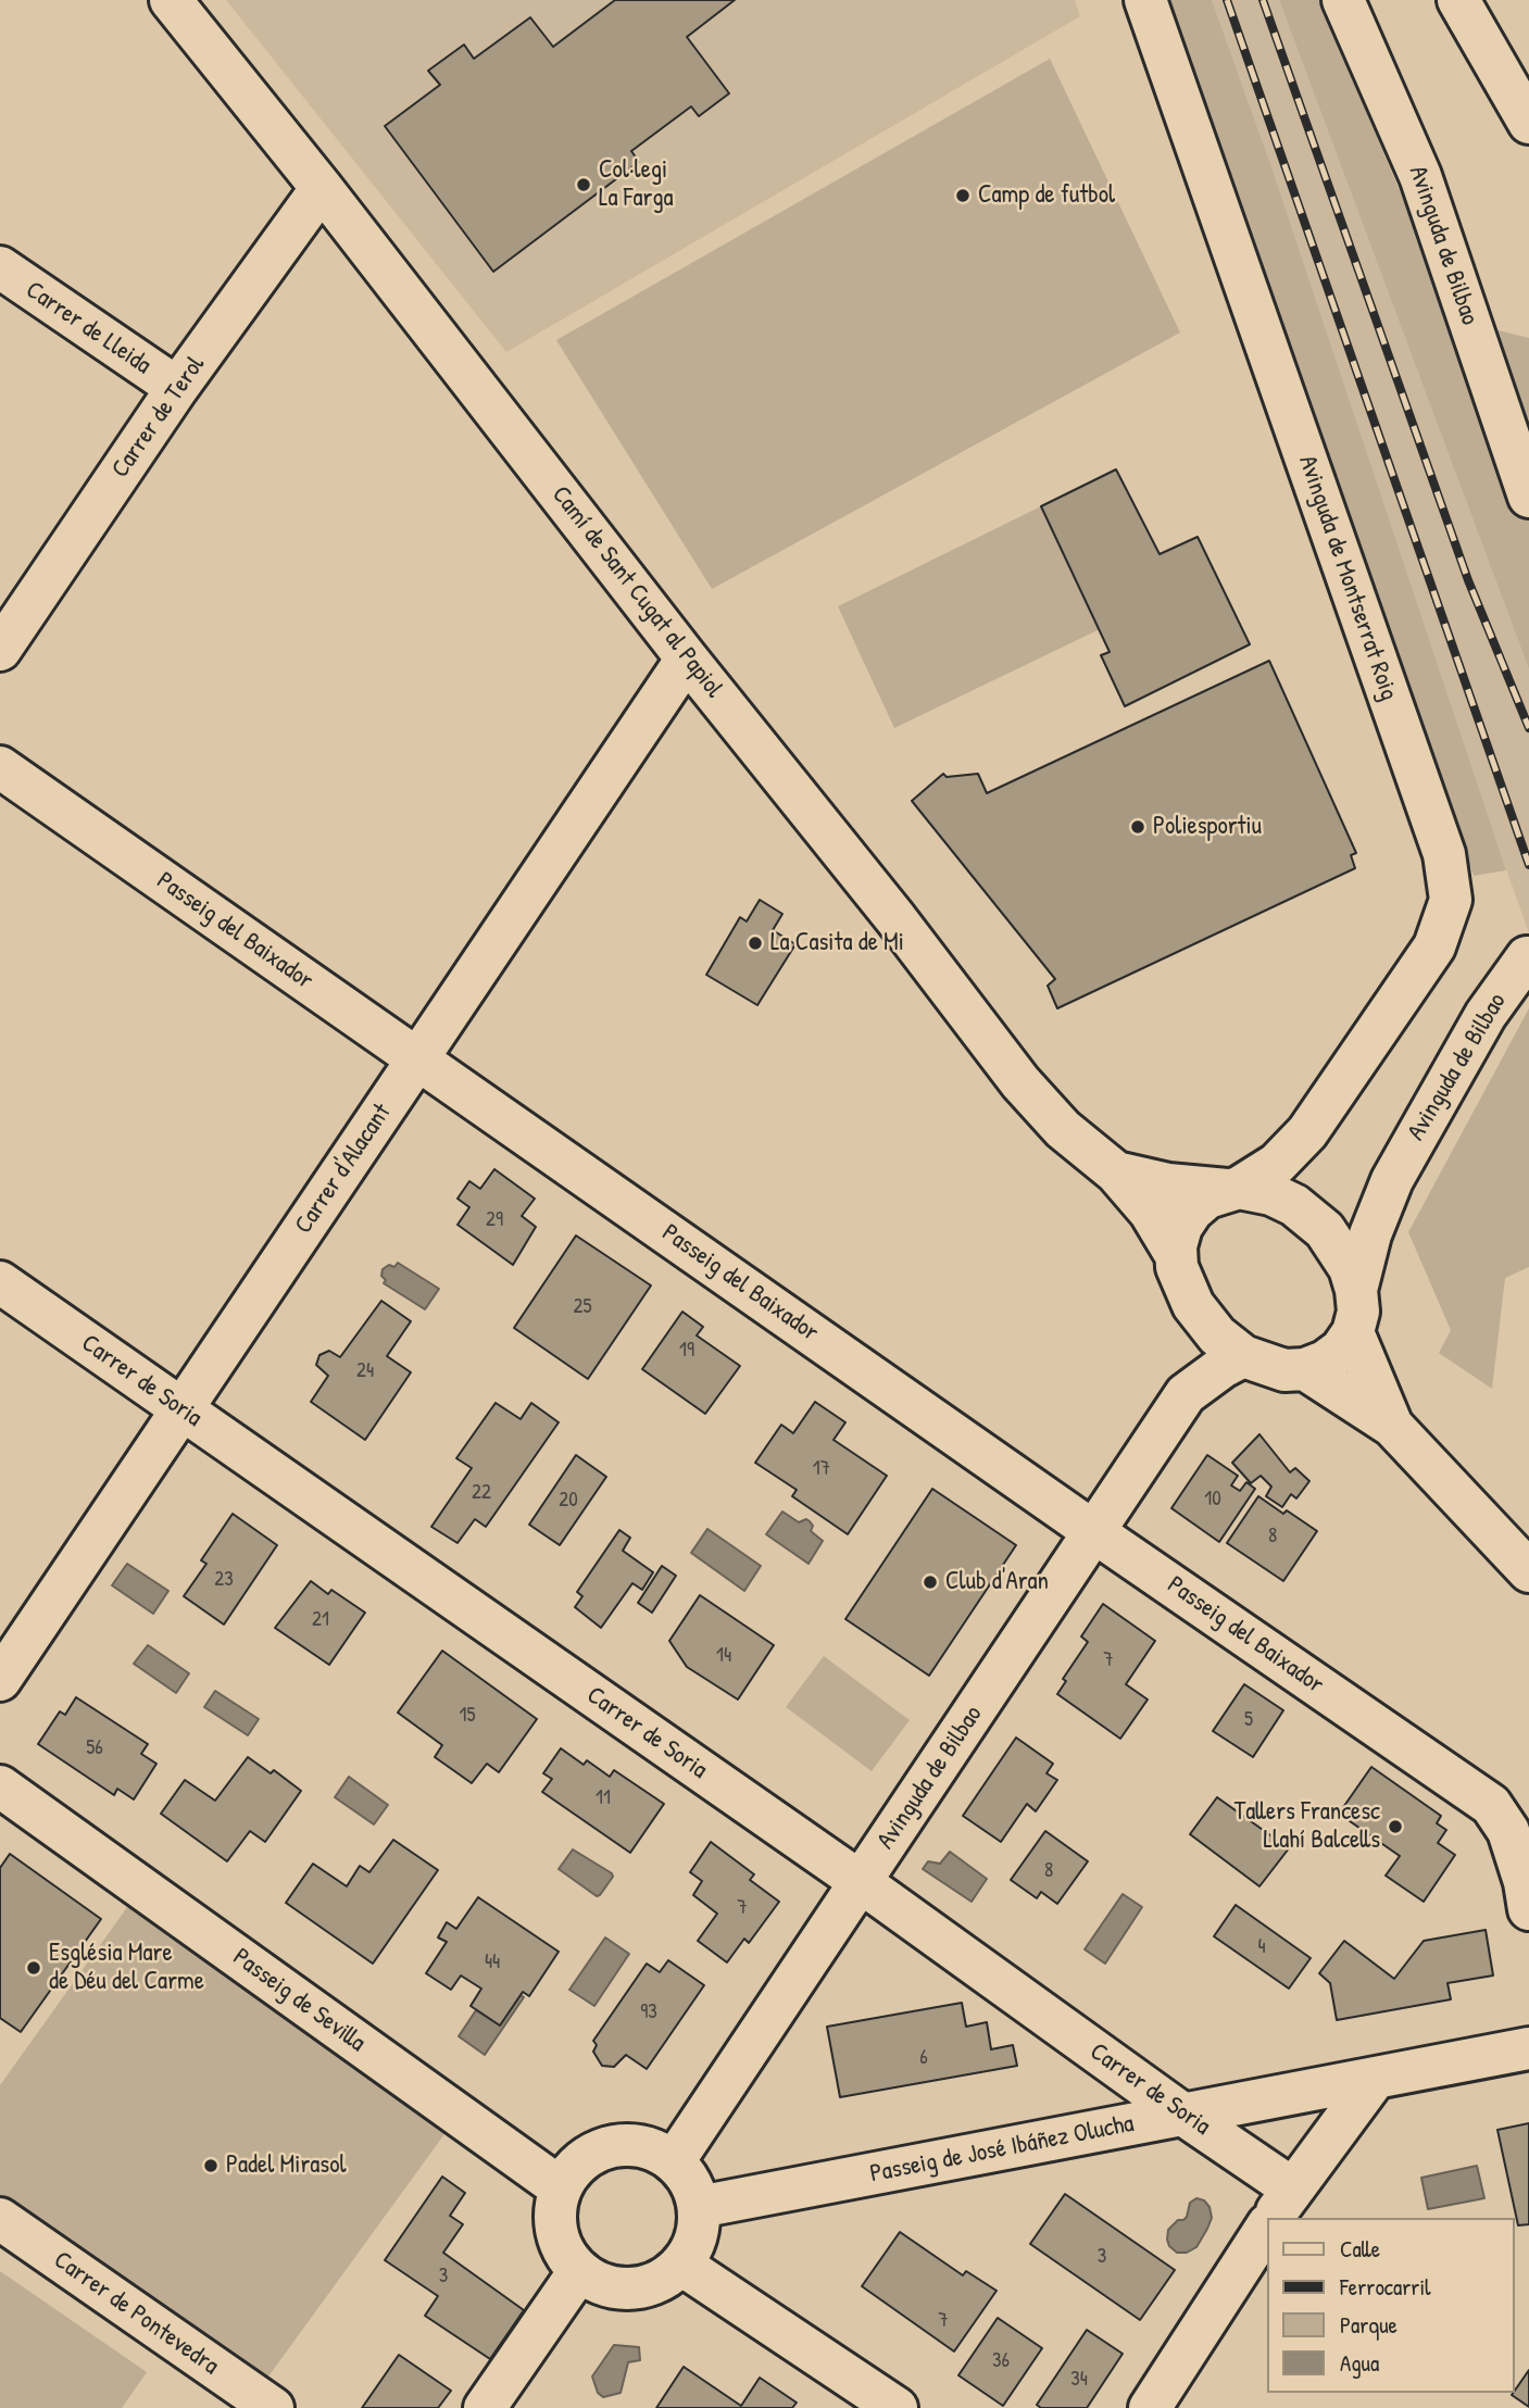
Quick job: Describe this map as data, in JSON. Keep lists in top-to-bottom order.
{
  "streets": {
    "street": [
      "Avinguda de Bilbao",
      "Carrer de Lleida",
      "Carrer de Terol",
      "Avinguda de Montserrat Roig",
      "Camí de Sant Cugat al Papiol",
      "Passeig del Baixador",
      "Carrer d'Alacant",
      "Carrer de Soria",
      "Passeig de Sevilla",
      "Passeig de José Ibáñez Olucha",
      "Carrer de Pontevedra"
    ]
  },
  "crossings": [
    ["Avinguda de Bilbao", "Avinguda de Montserrat Roig"],
    ["Avinguda de Bilbao", "Camí de Sant Cugat al Papiol"],
    ["Avinguda de Bilbao", "Passeig del Baixador"],
    ["Avinguda de Bilbao", "Carrer de Soria"],
    ["Avinguda de Bilbao", "Passeig de Sevilla"],
    ["Avinguda de Bilbao", "Passeig de José Ibáñez Olucha"],
    ["Carrer de Lleida", "Carrer de Terol"],
    ["Carrer de Terol", "Camí de Sant Cugat al Papiol"],
    ["Avinguda de Montserrat Roig", "Camí de Sant Cugat al Papiol"],
    ["Camí de Sant Cugat al Papiol", "Carrer d'Alacant"],
    ["Passeig del Baixador", "Carrer d'Alacant"],
    ["Carrer d'Alacant", "Carrer de Soria"],
    ["Carrer de Soria", "Passeig de José Ibáñez Olucha"],
    ["Passeig de Sevilla", "Passeig de José Ibáñez Olucha"]
  ],
  "places": [
    "Col·legi La Farga",
    "Camp de futbol",
    "Poliesportiu",
    "La Casita de Mi",
    "Club d'Aran",
    "Tallers Francesc Llahí Balcells",
    "Església Mare de Déu del Carme",
    "Padel Mirasol"
  ],
  "house_numbers": [
    "29",
    "25",
    "19",
    "24",
    "17",
    "22",
    "10",
    "20",
    "8",
    "23",
    "21",
    "14",
    "7",
    "15",
    "5",
    "56",
    "11",
    "8",
    "7",
    "4",
    "44",
    "93",
    "6",
    "3",
    "3",
    "7",
    "36",
    "34"
  ],
  "legend": [
    "Calle",
    "Ferrocarril",
    "Parque",
    "Agua"
  ]
}
